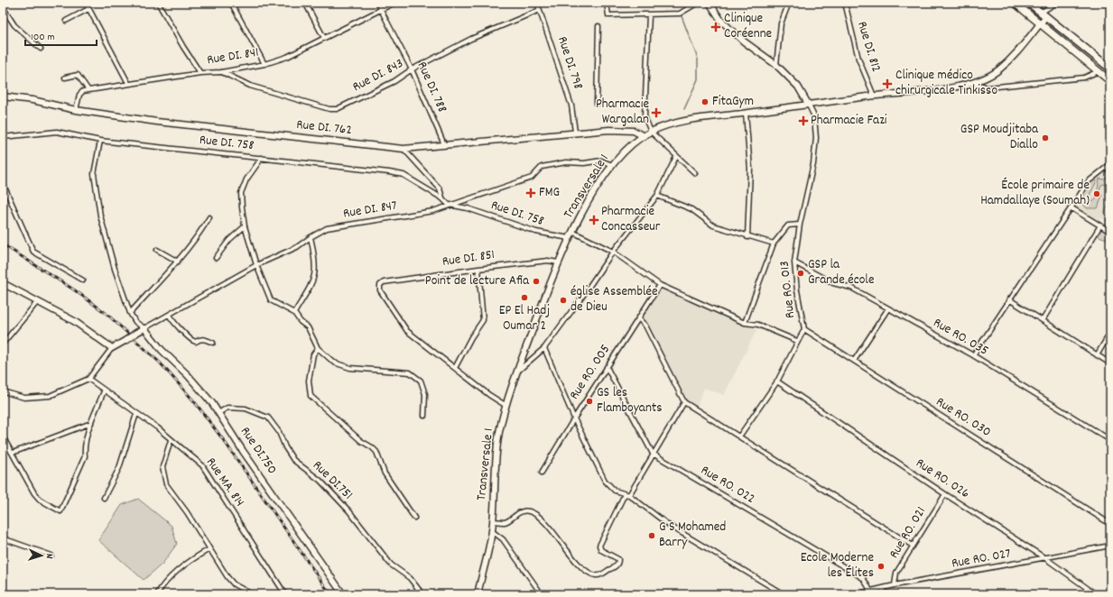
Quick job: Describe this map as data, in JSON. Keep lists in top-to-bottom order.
{
  "streets": {
    "street": [
      "Rue DI. 812",
      "Rue DI. 841",
      "Rue DI. 798",
      "Rue DI. 843",
      "Rue DI. 788",
      "Rue DI. 762",
      "Rue DI. 758",
      "Transversale 1",
      "Rue DI. 847",
      "Rue DI. 851",
      "Rue RO. 013",
      "Rue RO. 035",
      "Rue RO. 005",
      "Rue RO. 030",
      "Rue DI.750",
      "Rue RO. 026",
      "Rue DI.751",
      "Rue MA. 814",
      "Rue RO. 022",
      "Rue RO. 021",
      "Rue RO. 027"
    ]
  },
  "crossings": [
    ["Rue DI. 812", "Transversale 1"],
    ["Rue DI. 841", "Rue DI. 843"],
    ["Rue DI. 841", "Rue DI. 788"],
    ["Rue DI. 798", "Rue DI. 843"],
    ["Rue DI. 798", "Rue DI. 762"],
    ["Rue DI. 843", "Rue DI. 788"],
    ["Rue DI. 788", "Rue DI. 762"],
    ["Rue DI. 762", "Rue DI. 758"],
    ["Rue DI. 762", "Transversale 1"],
    ["Rue DI. 758", "Transversale 1"],
    ["Rue DI. 758", "Rue DI. 847"],
    ["Transversale 1", "Rue DI. 847"],
    ["Transversale 1", "Rue DI. 851"],
    ["Transversale 1", "Rue RO. 013"],
    ["Rue DI. 847", "Rue DI.750"],
    ["Rue RO. 013", "Rue RO. 035"],
    ["Rue RO. 013", "Rue RO. 030"],
    ["Rue RO. 013", "Rue RO. 026"],
    ["Rue DI.750", "Rue DI.751"],
    ["Rue RO. 026", "Rue RO. 021"],
    ["Rue RO. 026", "Rue RO. 027"],
    ["Rue RO. 022", "Rue RO. 027"],
    ["Rue RO. 021", "Rue RO. 027"]
  ],
  "places": {
    "health": [
      "Clinique Coréenne",
      "Clinique médico chirurgicale Tinkisso",
      "Pharmacie Wargalan",
      "Pharmacie Fazi",
      "FMG",
      "Pharmacie Concasseur"
    ],
    "other": [
      "FitaGym",
      "GSP Moudjitaba Diallo",
      "École primaire de Hamdallaye (Soumah)",
      "GSP la Grande école",
      "Point de lecture Afia",
      "EP El Hadj Oumar 2",
      "église Assemblée de Dieu",
      "GS les Flamboyants",
      "G S Mohamed Barry",
      "Ecole Moderne les Élites"
    ]
  },
  "scale_bar": "100 m",
  "north": "right"
}
